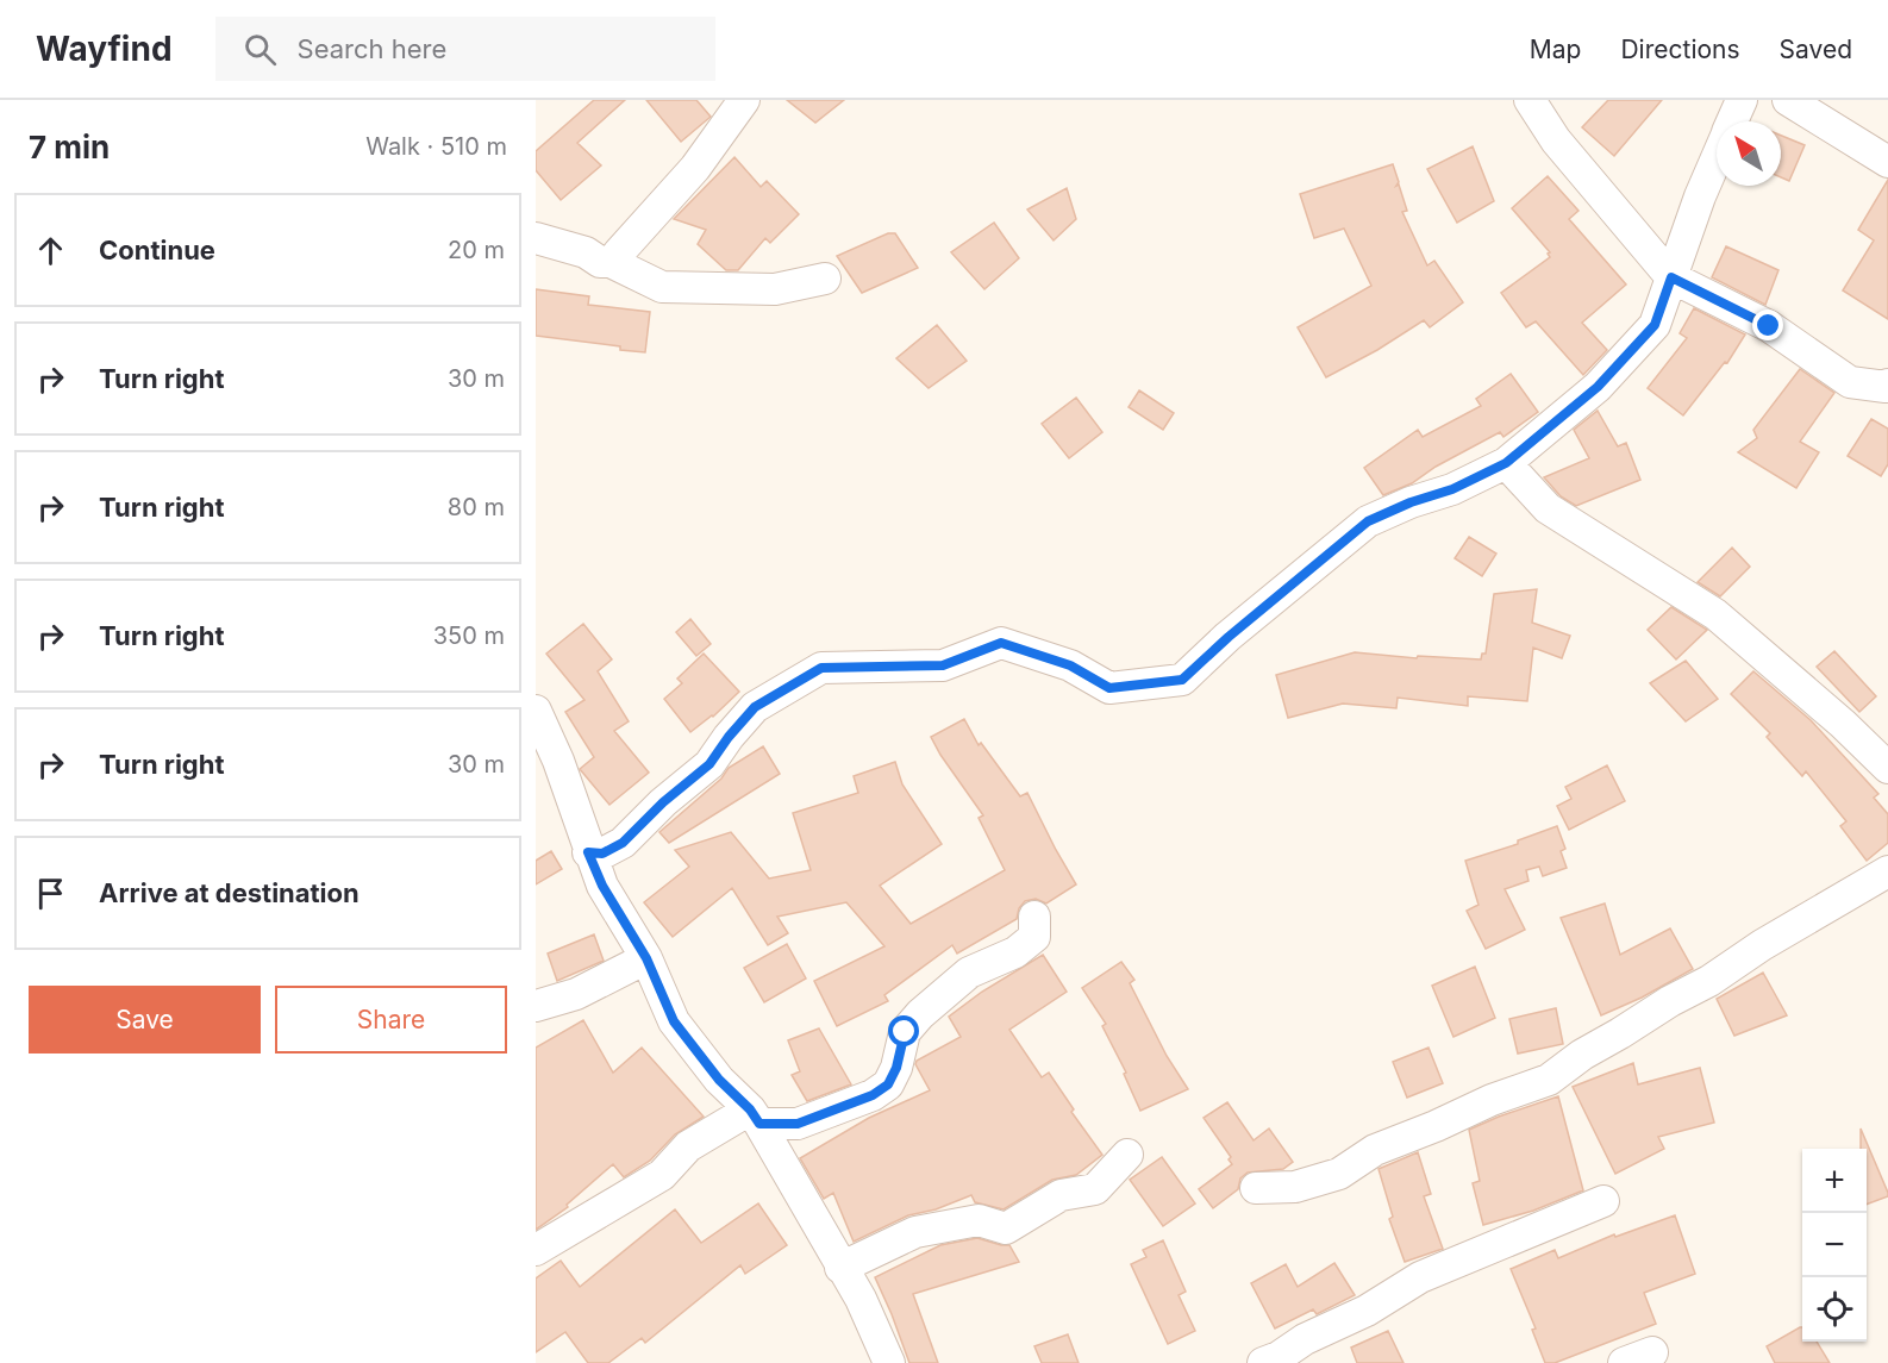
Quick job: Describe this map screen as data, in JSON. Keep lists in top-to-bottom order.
{
  "north": "top left",
  "page": {
    "header": "Wayfind",
    "search": "Search here",
    "nav": ["Map", "Directions", "Saved"],
    "heading": ["7 min", "Walk · 510 m"],
    "list": [
      ["Continue", "20 m"],
      ["Turn right", "30 m"],
      ["Turn right", "80 m"],
      ["Turn right", "350 m"],
      ["Turn right", "30 m"],
      "Arrive at destination"
    ],
    "buttons": ["Save", "Share"],
    "map_buttons": ["+", "−"]
  }
}
